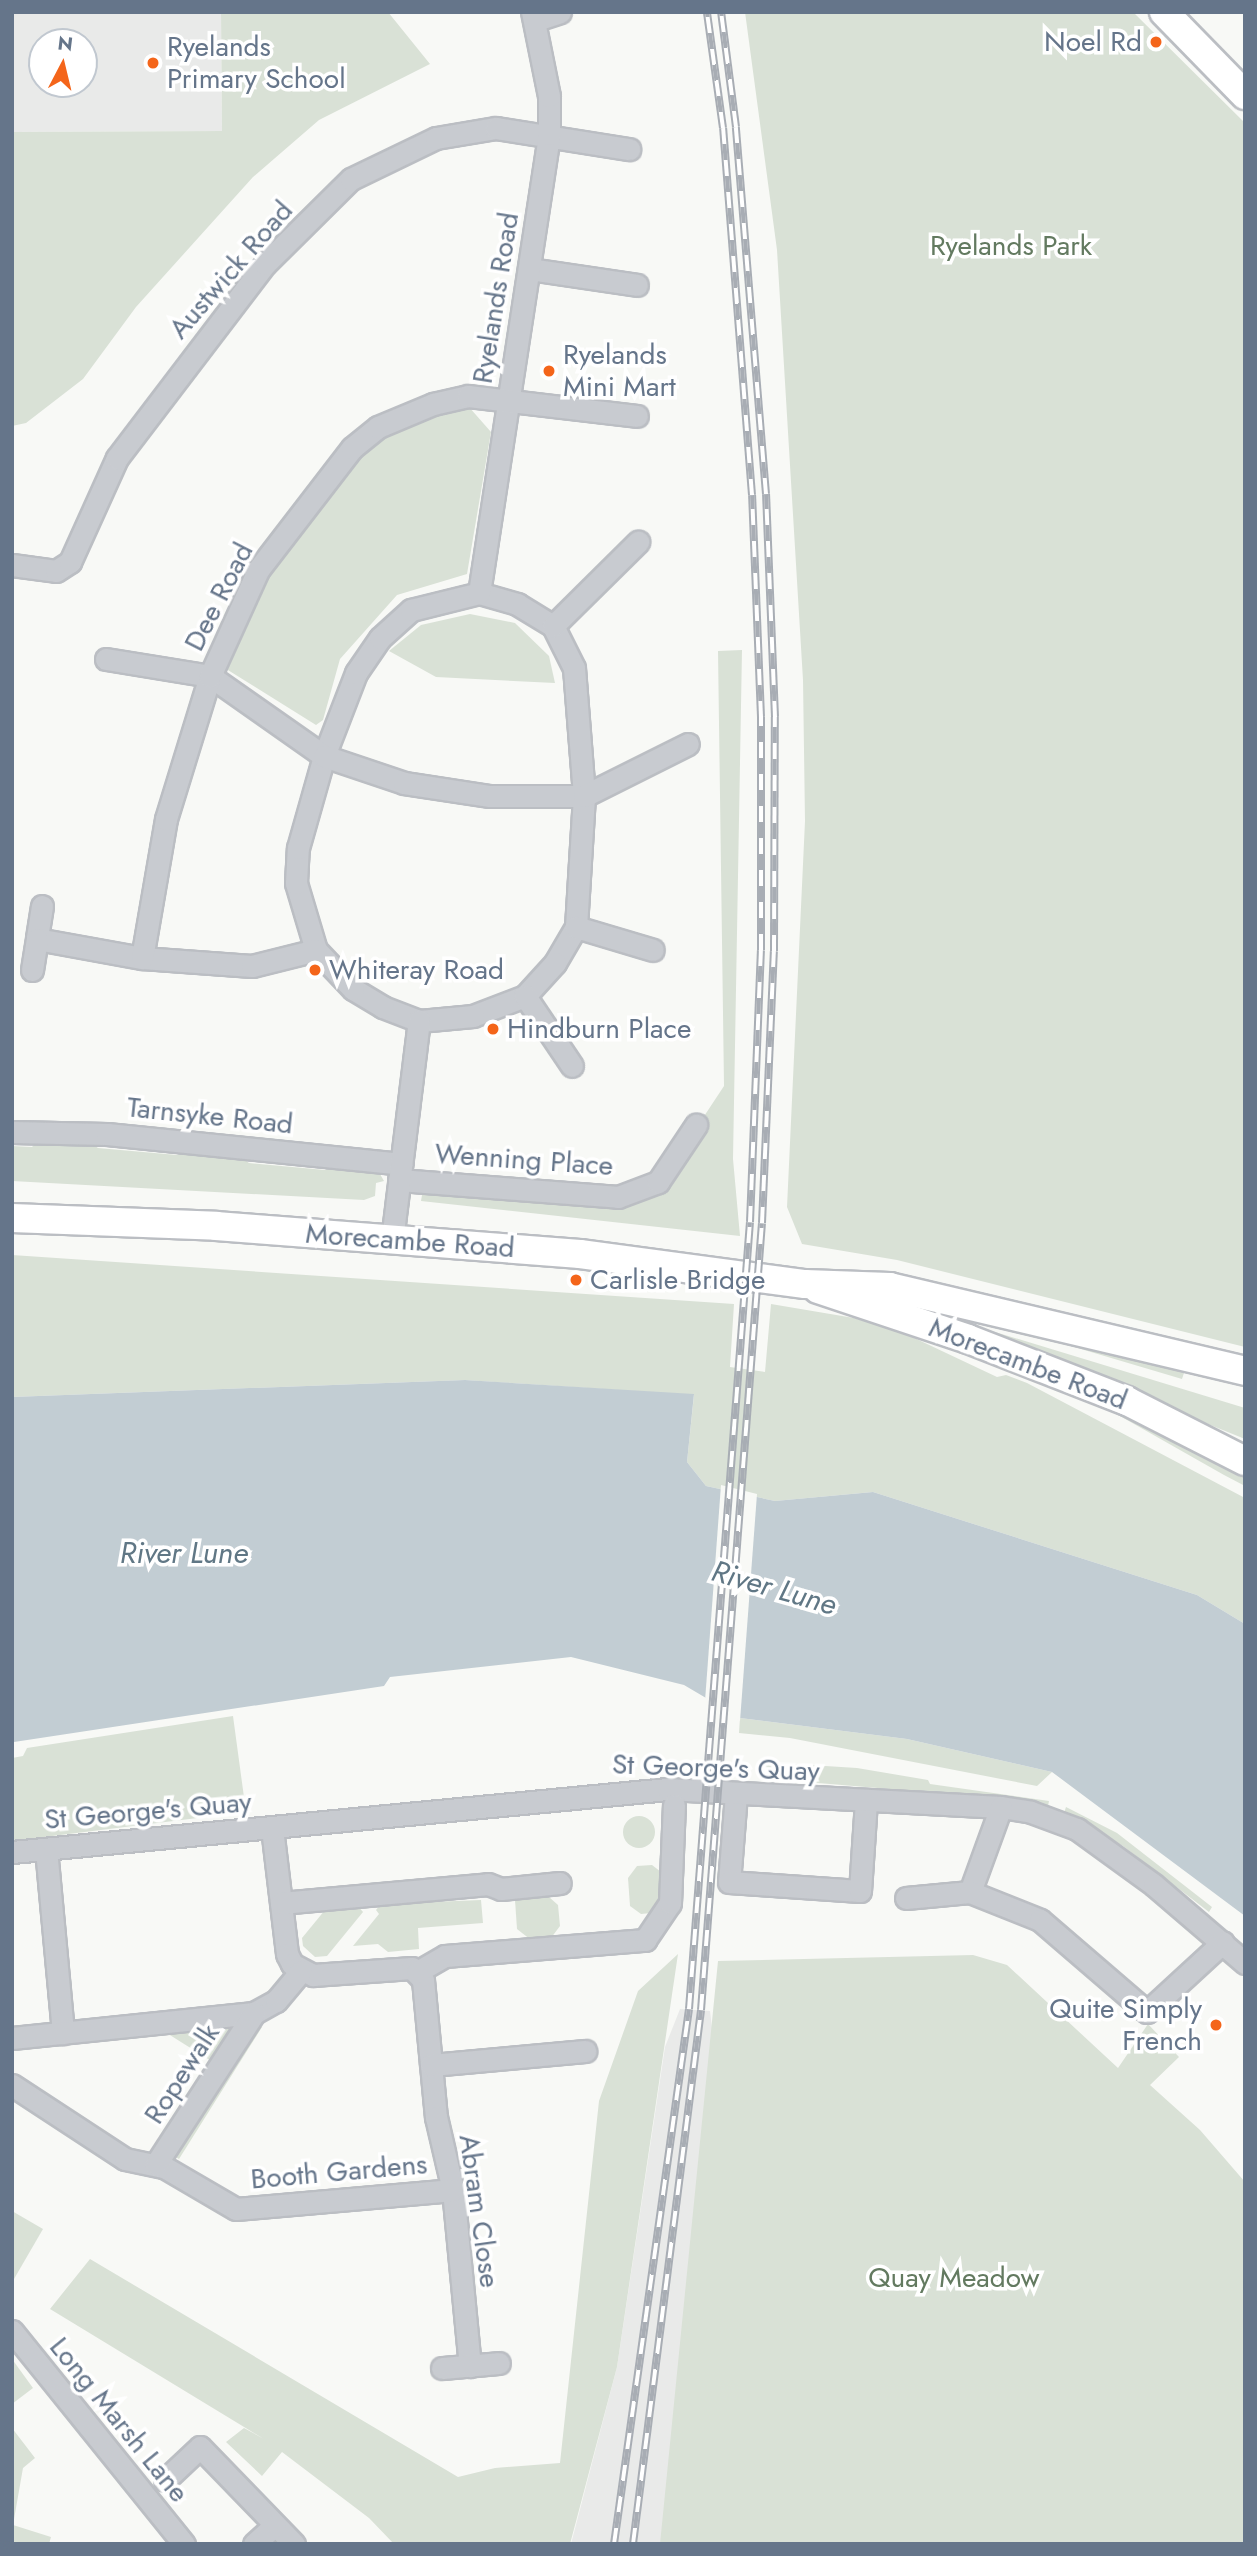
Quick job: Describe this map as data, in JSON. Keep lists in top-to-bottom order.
{
  "streets": {
    "main road": ["Morecambe Road"],
    "street": [
      "Austwick Road",
      "Ryelands Road",
      "Dee Road",
      "Tarnsyke Road",
      "Wenning Place",
      "St George's Quay",
      "Ropewalk",
      "Booth Gardens",
      "Abram Close",
      "Long Marsh Lane"
    ]
  },
  "crossings": [
    ["Austwick Road", "Ryelands Road"],
    ["Ryelands Road", "Dee Road"],
    ["Tarnsyke Road", "Wenning Place"],
    ["Ropewalk", "Booth Gardens"],
    ["Booth Gardens", "Abram Close"]
  ],
  "water": ["River Lune"],
  "parks": ["Ryelands Park", "Quay Meadow"],
  "places": [
    "Noel Rd",
    "Ryelands Primary School",
    "Ryelands Mini Mart",
    "Whiteray Road",
    "Hindburn Place",
    "Carlisle Bridge",
    "Quite Simply French"
  ],
  "north": "top"
}
